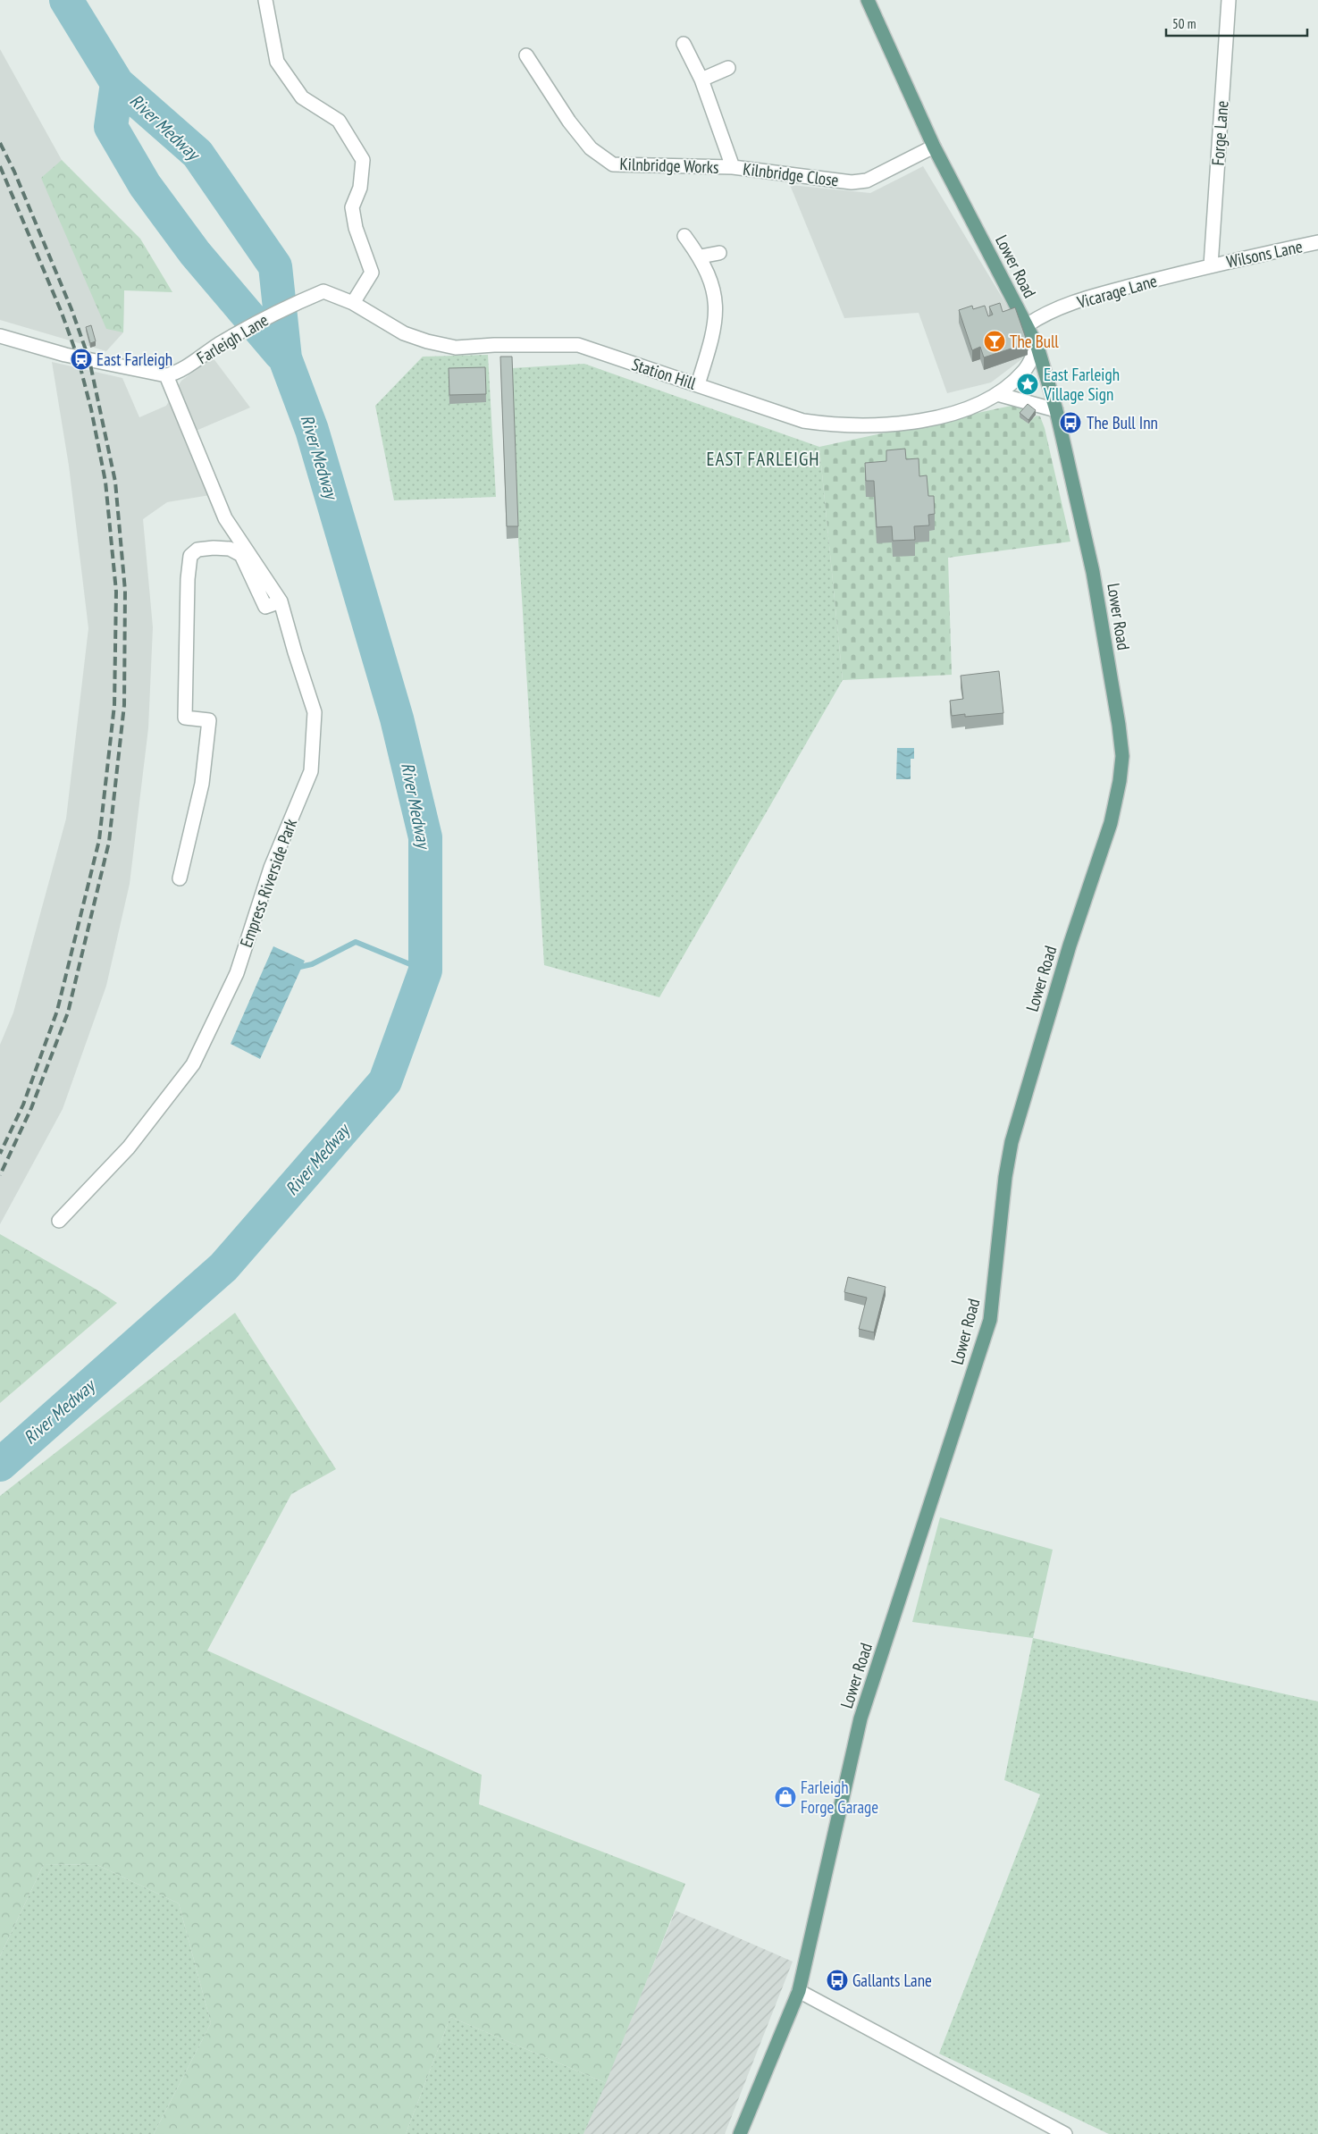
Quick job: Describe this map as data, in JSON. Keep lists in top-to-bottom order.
{
  "streets": {
    "main road": ["Lower Road"],
    "street": [
      "Forge Lane",
      "Kilnbridge Works",
      "Kilnbridge Close",
      "Wilsons Lane",
      "Vicarage Lane",
      "Farleigh Lane",
      "Station Hill",
      "Empress Riverside Park"
    ]
  },
  "crossings": [
    ["Forge Lane", "Wilsons Lane"],
    ["Forge Lane", "Vicarage Lane"],
    ["Kilnbridge Works", "Kilnbridge Close"],
    ["Kilnbridge Close", "Lower Road"],
    ["Wilsons Lane", "Vicarage Lane"],
    ["Lower Road", "Vicarage Lane"],
    ["Lower Road", "Station Hill"],
    ["Farleigh Lane", "Station Hill"],
    ["Farleigh Lane", "Empress Riverside Park"]
  ],
  "districts": ["EAST FARLEIGH"],
  "water": ["River Medway"],
  "places": {
    "bar": ["The Bull"],
    "station": ["East Farleigh"],
    "place": ["East Farleigh Village Sign"],
    "bus stop": ["The Bull Inn", "Gallants Lane"],
    "shop": ["Farleigh Forge Garage"]
  },
  "scale_bar": "50 m"
}
